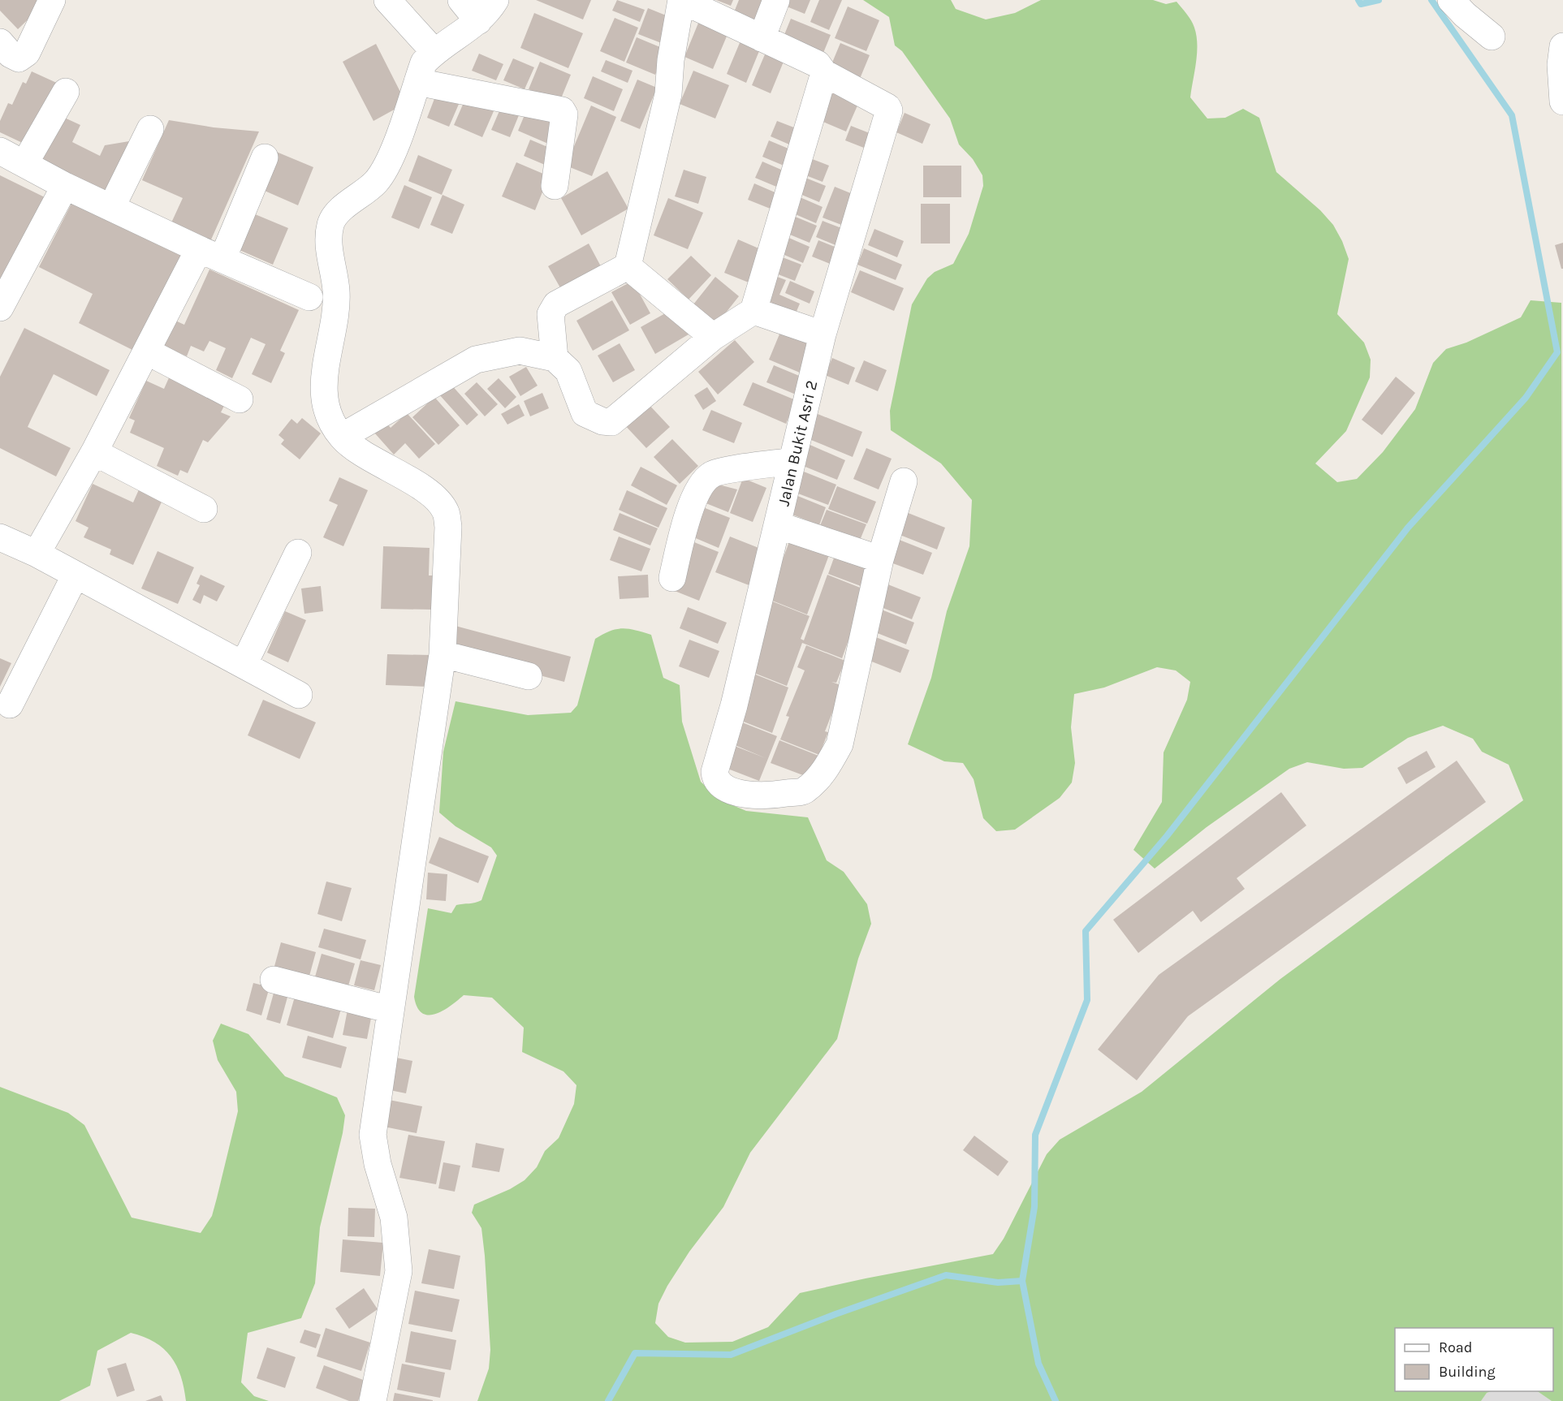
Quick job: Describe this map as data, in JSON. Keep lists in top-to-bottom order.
{
  "streets": {
    "street": ["Jalan Bukit Asri 2"]
  },
  "legend": ["Road", "Building"]
}
